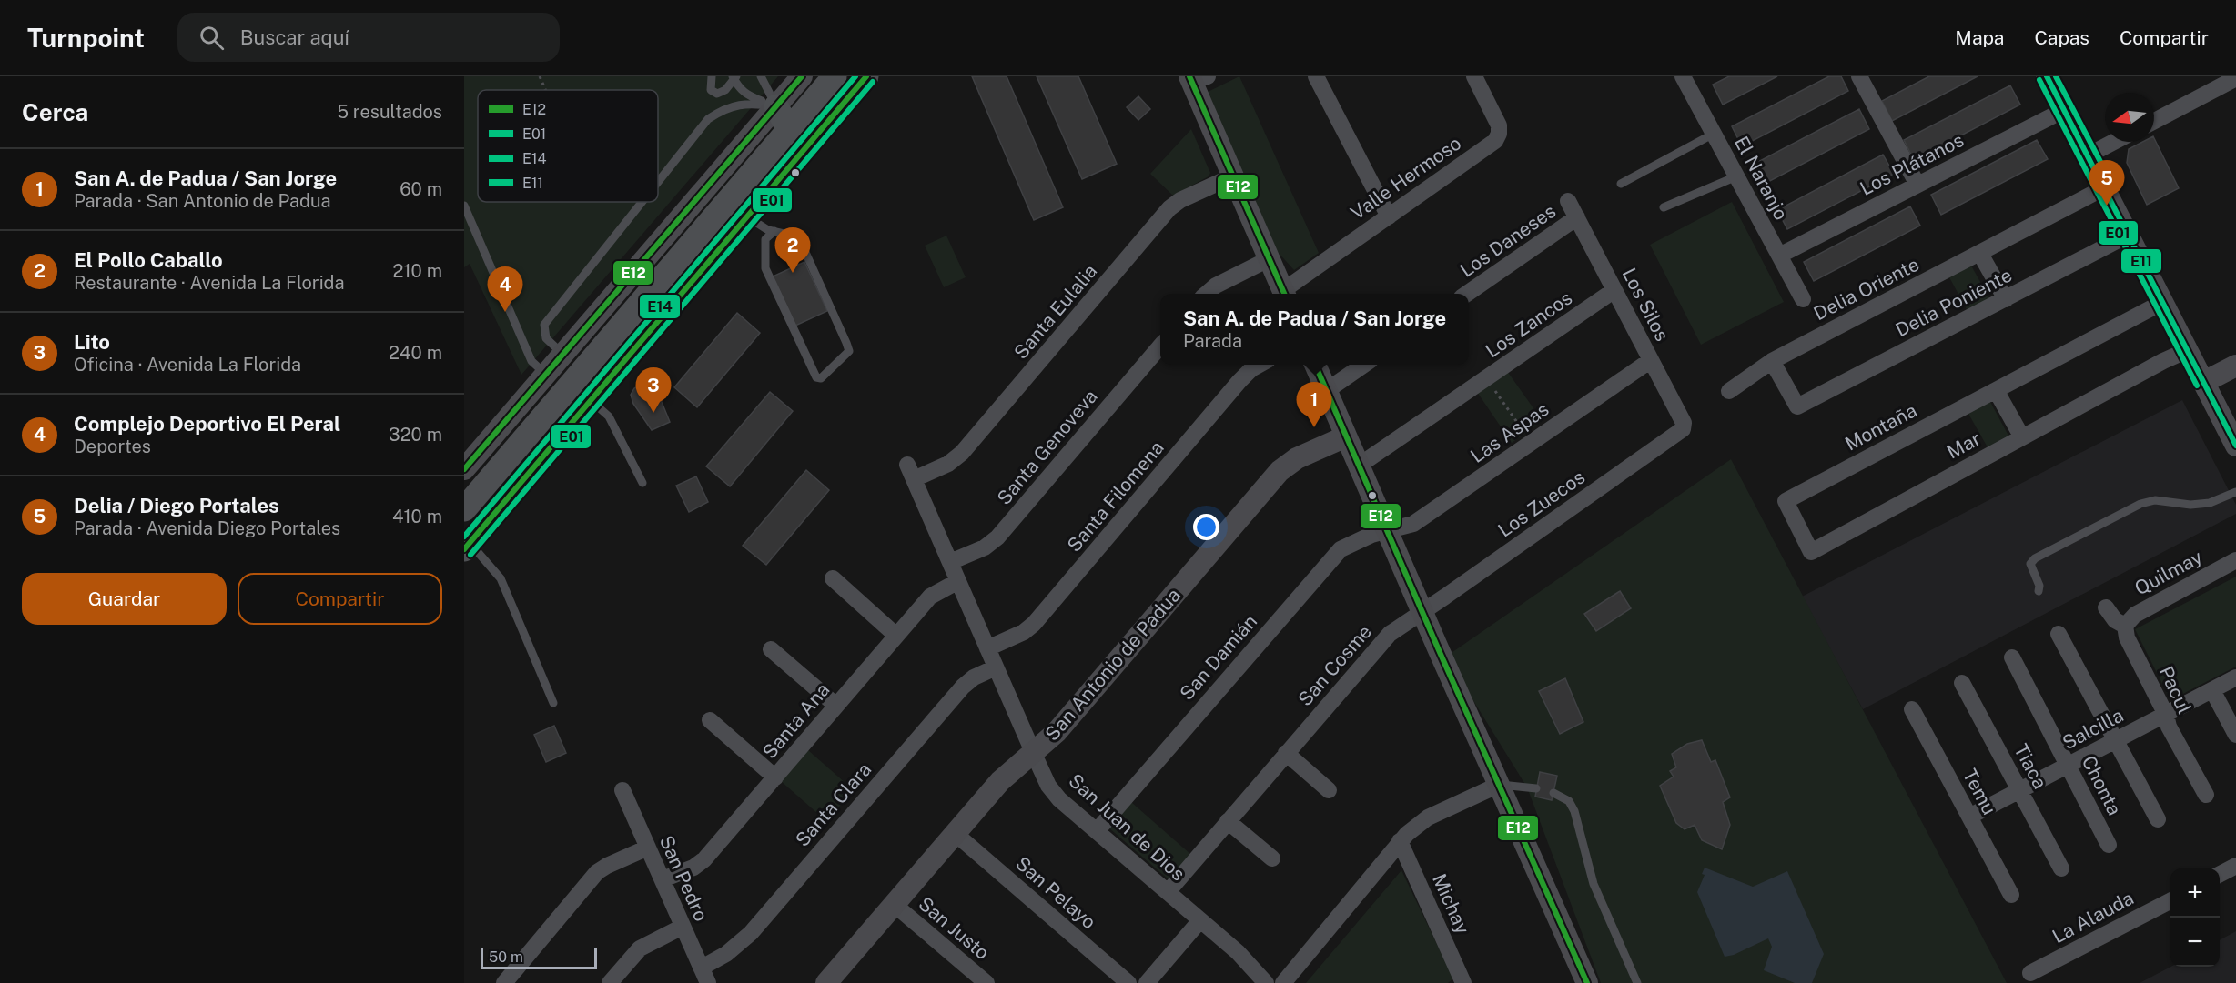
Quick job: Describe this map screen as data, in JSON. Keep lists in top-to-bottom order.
{
  "streets": {
    "street": [
      "Los Plátanos",
      "Valle Hermoso",
      "El Naranjo",
      "Los Daneses",
      "Delia Oriente",
      "Delia Poniente",
      "Los Silos",
      "Santa Eulalia",
      "Los Zancos",
      "Montaña",
      "Las Aspas",
      "Mar",
      "Santa Genoveva",
      "Santa Filomena",
      "Los Zuecos",
      "Quilmay",
      "San Damián",
      "San Antonio de Padua",
      "San Cosme",
      "Pacul",
      "Santa Ana",
      "Salcilla",
      "Tiaca",
      "Chonta",
      "Temu",
      "Santa Clara",
      "San Juan de Dios",
      "San Pedro",
      "San Pelayo",
      "Michay",
      "La Alauda",
      "San Justo"
    ]
  },
  "crossings": [
    ["Los Plátanos", "El Naranjo"],
    ["Los Daneses", "Los Silos"],
    ["Delia Oriente", "Delia Poniente"],
    ["Los Silos", "Los Zancos"],
    ["Los Silos", "Las Aspas"],
    ["Los Silos", "Los Zuecos"],
    ["Santa Eulalia", "San Juan de Dios"],
    ["Montaña", "Mar"],
    ["Las Aspas", "San Damián"],
    ["Santa Genoveva", "San Juan de Dios"],
    ["Santa Filomena", "San Juan de Dios"],
    ["Los Zuecos", "San Cosme"],
    ["Quilmay", "Pacul"],
    ["San Damián", "San Juan de Dios"],
    ["San Antonio de Padua", "San Juan de Dios"],
    ["San Antonio de Padua", "San Pelayo"],
    ["San Antonio de Padua", "San Justo"],
    ["San Cosme", "San Juan de Dios"],
    ["Pacul", "Salcilla"],
    ["Santa Ana", "San Juan de Dios"],
    ["Santa Ana", "San Pedro"],
    ["Salcilla", "Tiaca"],
    ["Salcilla", "Chonta"],
    ["Salcilla", "Temu"],
    ["Santa Clara", "San Juan de Dios"],
    ["Santa Clara", "San Pedro"]
  ],
  "lines": [
    "transit line E12",
    "transit line E14",
    "transit line E11",
    "transit line E01"
  ],
  "legend": [
    "E12",
    "E01",
    "E14",
    "E11"
  ],
  "scale_bar": "50 m",
  "north": "left",
  "page": {
    "header": "Turnpoint",
    "search": "Buscar aquí",
    "nav": ["Mapa", "Capas", "Compartir"],
    "heading": ["Cerca", "5 resultados"],
    "list": [
      {
        "mark": "1",
        "name": "San A. de Padua / San Jorge",
        "note": "Parada · San Antonio de Padua",
        "value": "60 m"
      },
      {
        "mark": "2",
        "name": "El Pollo Caballo",
        "note": "Restaurante · Avenida La Florida",
        "value": "210 m"
      },
      {
        "mark": "3",
        "name": "Lito",
        "note": "Oficina · Avenida La Florida",
        "value": "240 m"
      },
      {
        "mark": "4",
        "name": "Complejo Deportivo El Peral",
        "note": "Deportes",
        "value": "320 m"
      },
      {
        "mark": "5",
        "name": "Delia / Diego Portales",
        "note": "Parada · Avenida Diego Portales",
        "value": "410 m"
      }
    ],
    "pins": [
      "5",
      "2",
      "4",
      "3",
      "1"
    ],
    "popup": ["San A. de Padua / San Jorge", "Parada"],
    "buttons": ["Guardar", "Compartir"],
    "map_buttons": ["+", "−"],
    "scale": "50 m"
  }
}
